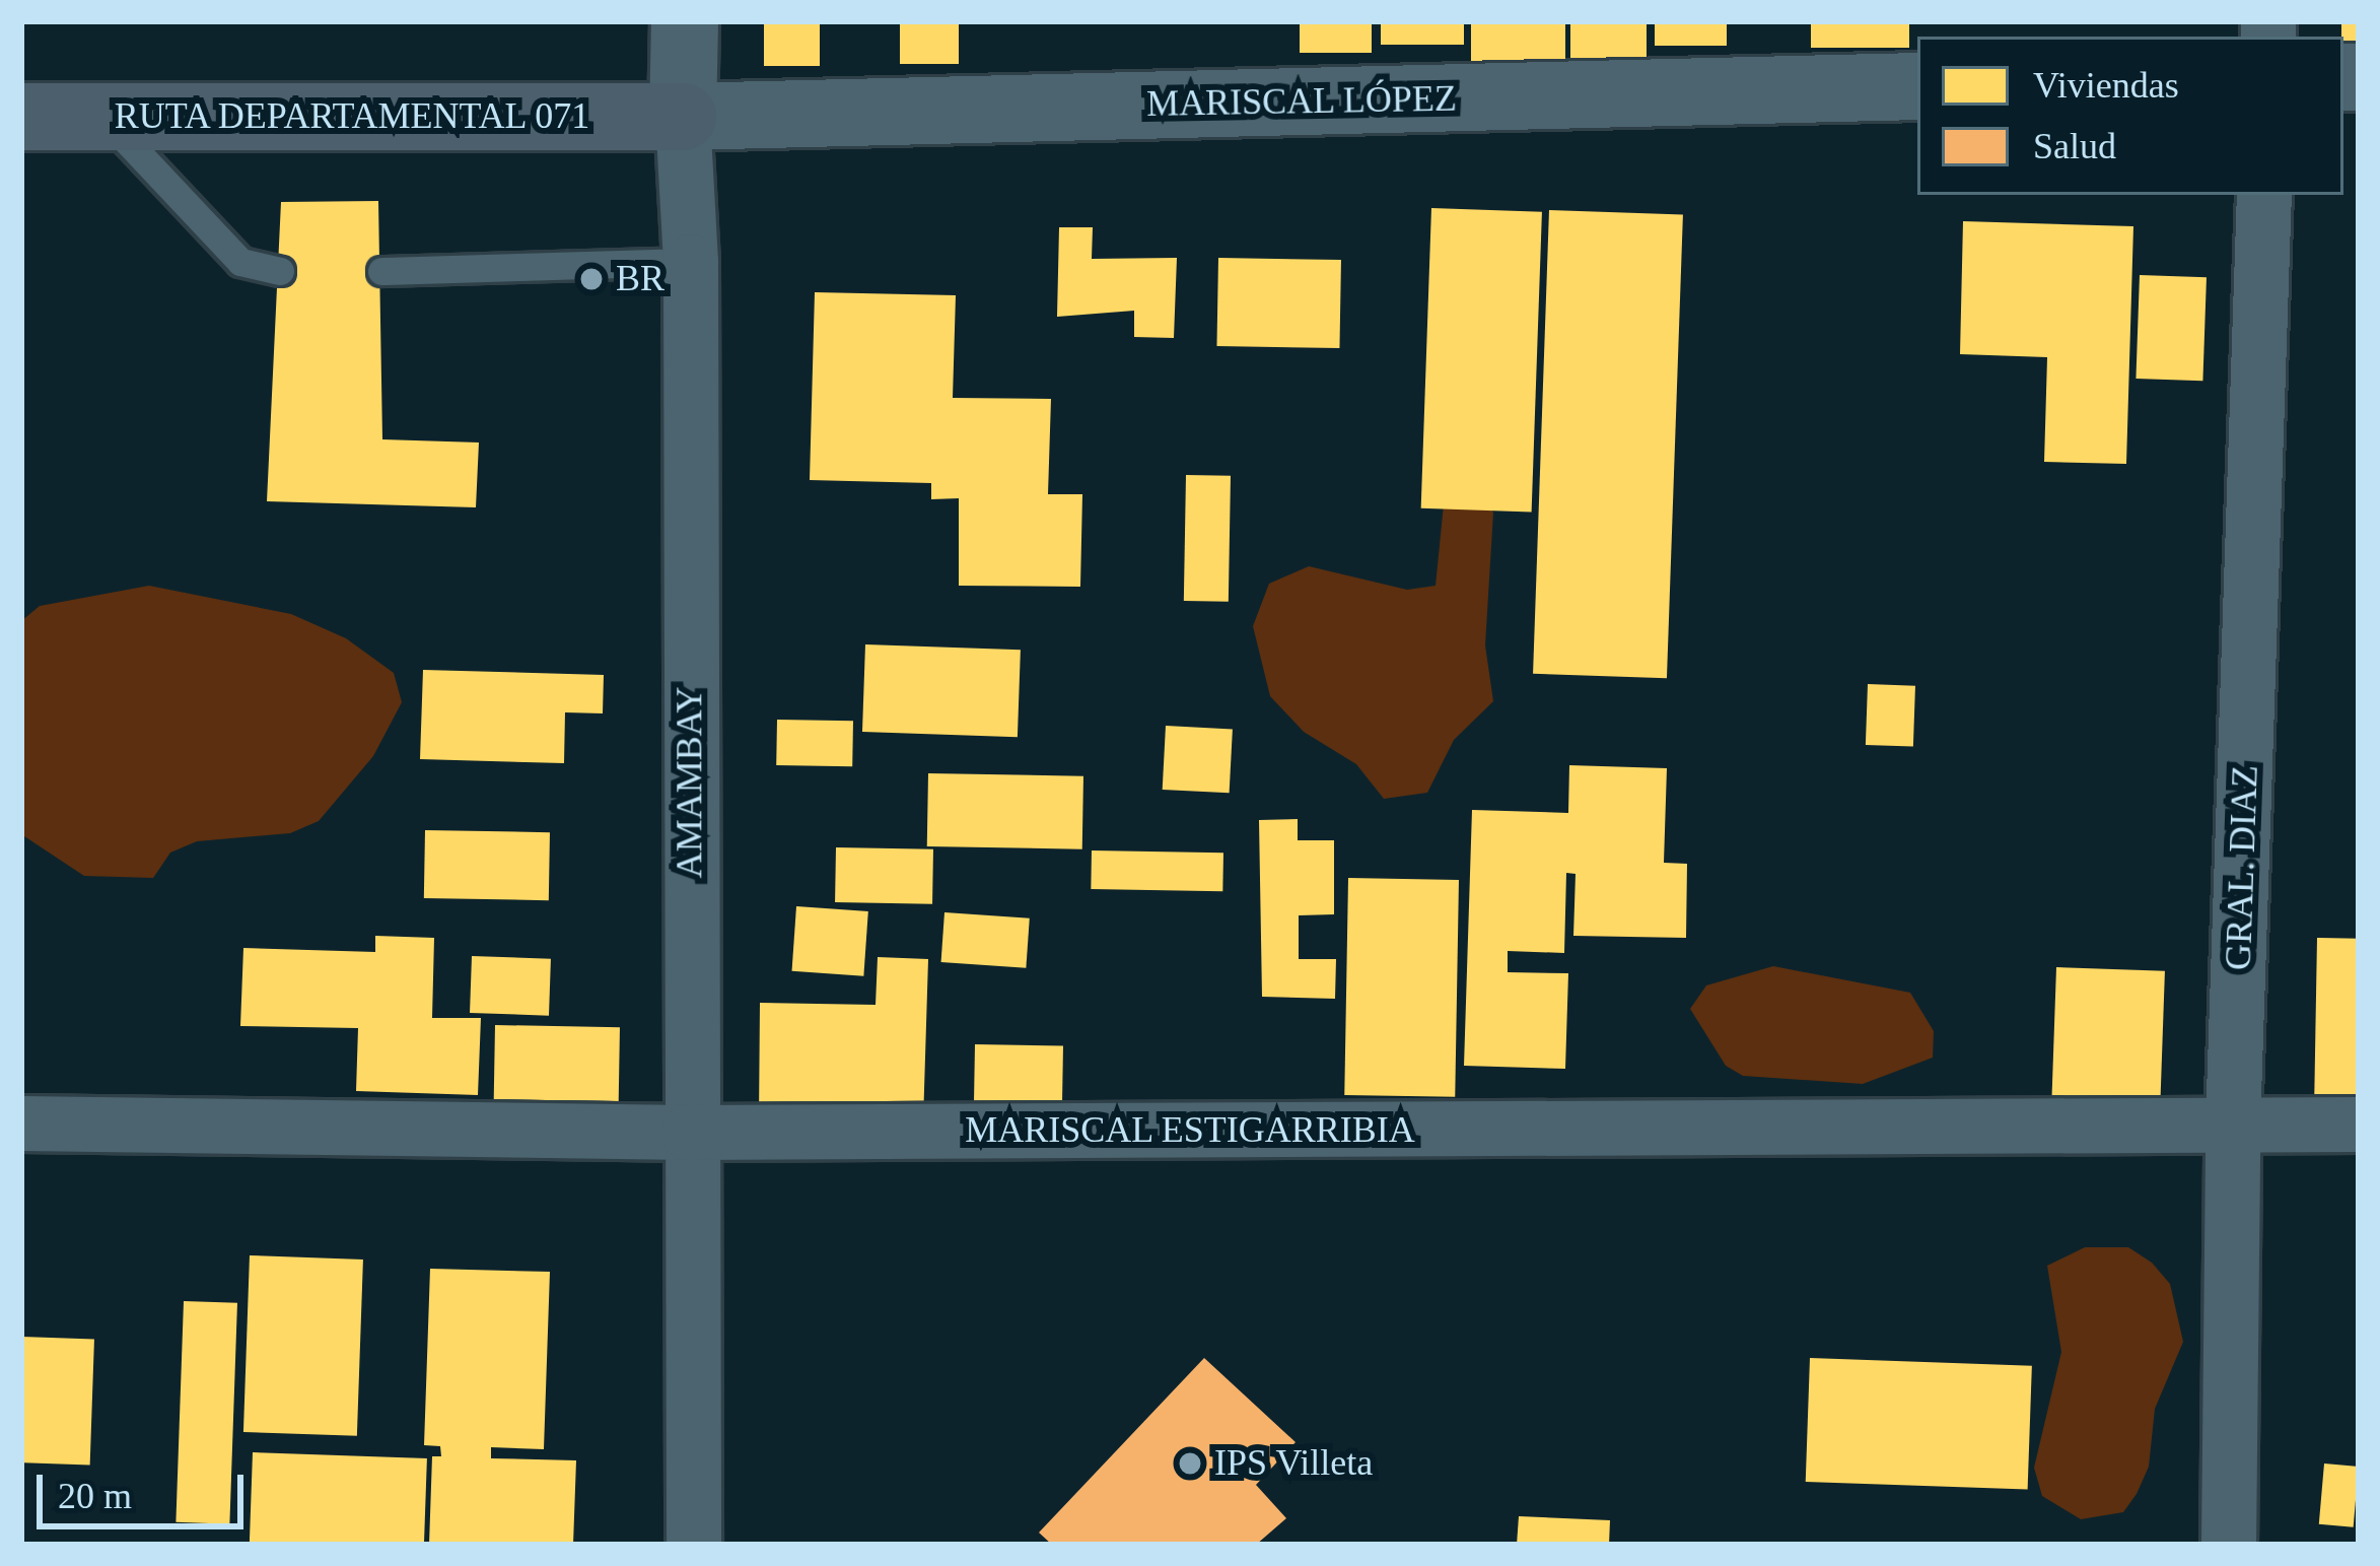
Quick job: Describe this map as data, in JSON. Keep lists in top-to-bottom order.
{
  "streets": {
    "main road": ["MARISCAL LÓPEZ", "RUTA DEPARTAMENTAL 071", "AMAMBAY"],
    "street": ["GRAL. DIAZ", "MARISCAL ESTIGARRIBIA"]
  },
  "crossings": [
    ["MARISCAL LÓPEZ", "RUTA DEPARTAMENTAL 071"],
    ["MARISCAL LÓPEZ", "AMAMBAY"],
    ["RUTA DEPARTAMENTAL 071", "AMAMBAY"],
    ["AMAMBAY", "MARISCAL ESTIGARRIBIA"],
    ["GRAL. DIAZ", "MARISCAL ESTIGARRIBIA"]
  ],
  "places": ["BR", "IPS Villeta"],
  "legend": ["Viviendas", "Salud"],
  "scale_bar": "20 m"
}
